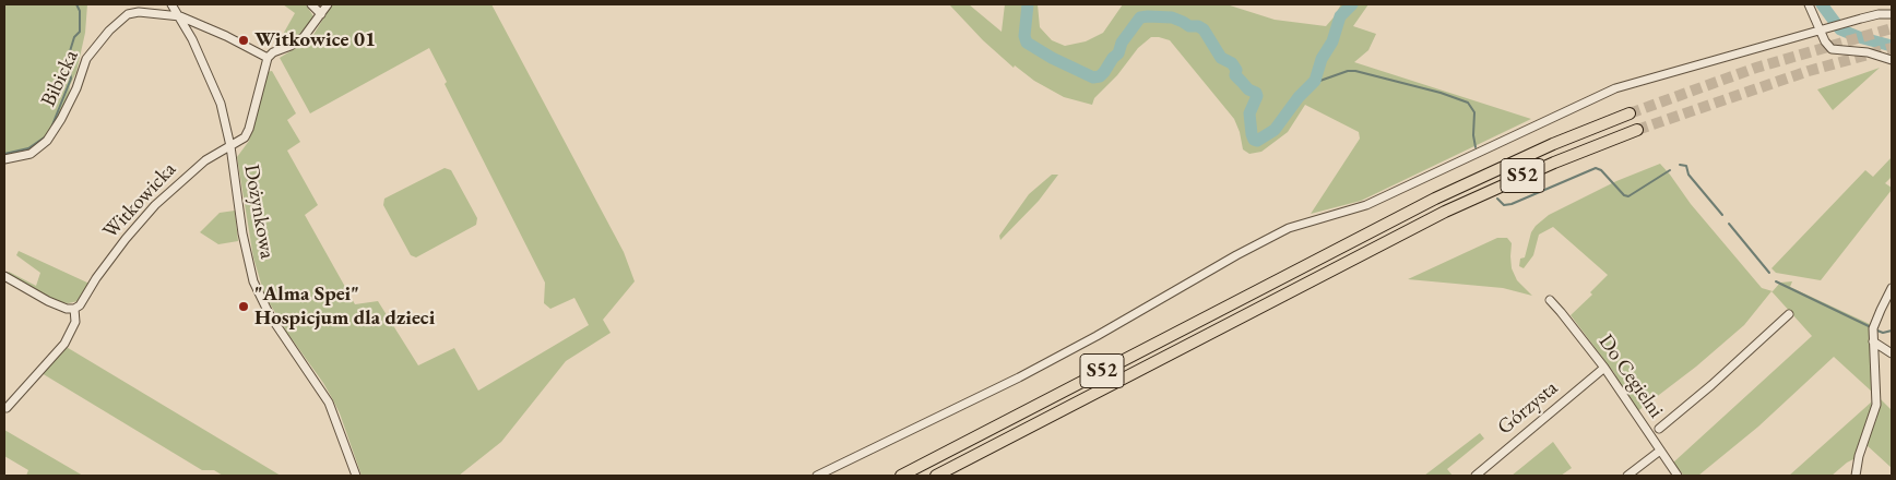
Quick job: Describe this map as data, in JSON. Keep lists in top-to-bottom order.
{
  "streets": {
    "highway": ["S52"],
    "street": [
      "Bibicka",
      "Witkowicka",
      "Dożynkowa",
      "Do Cegielni",
      "Górzysta"
    ]
  },
  "crossings": [
    ["Bibicka", "Witkowicka"],
    ["Bibicka", "Dożynkowa"],
    ["Witkowicka", "Dożynkowa"],
    ["Do Cegielni", "Górzysta"]
  ],
  "places": ["Witkowice 01", "\"Alma Spei\" Hospicjum dla dzieci"]
}
